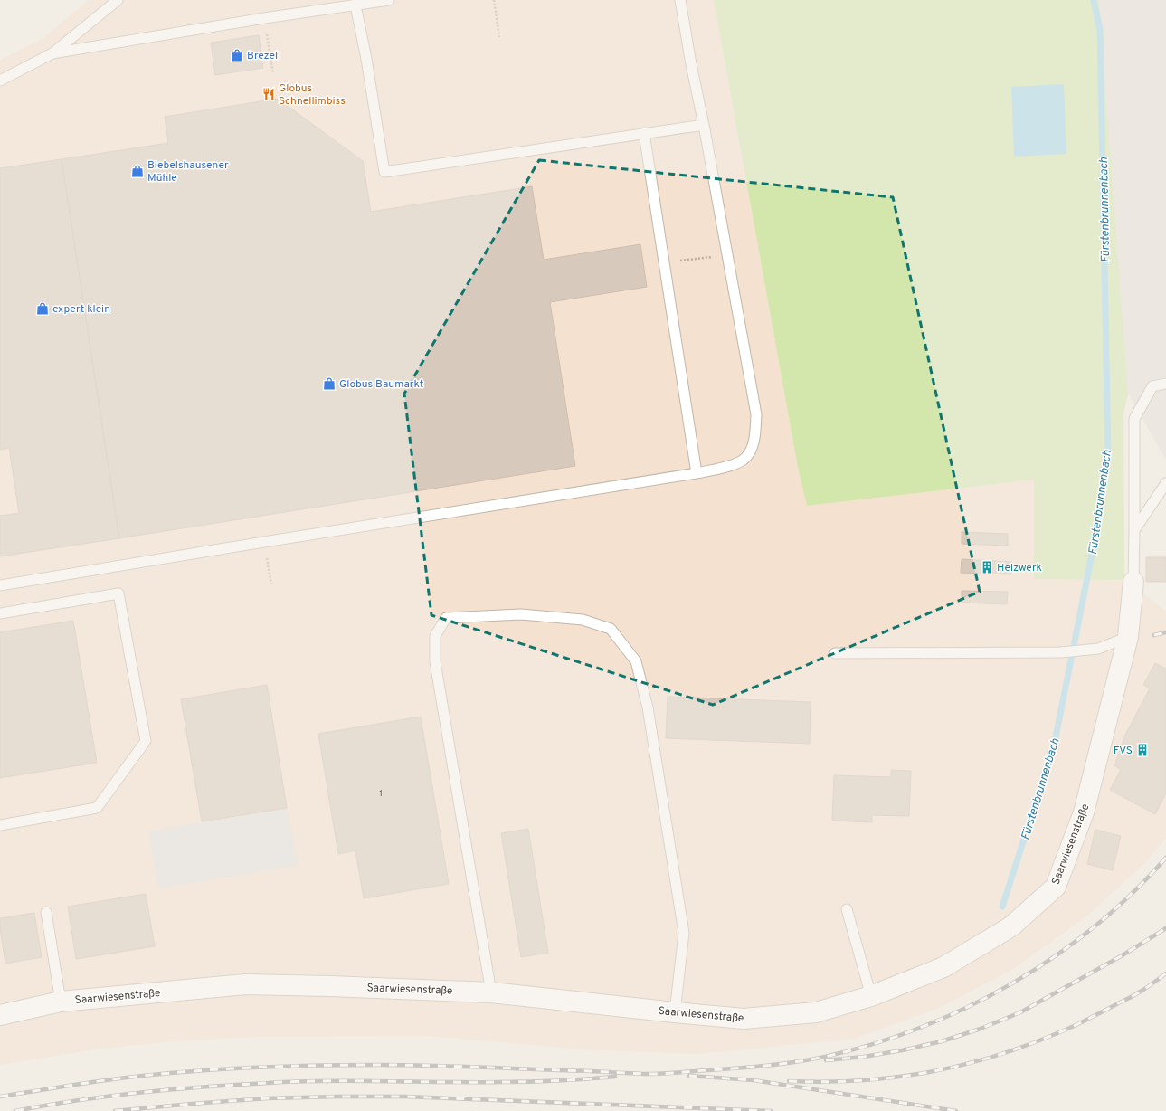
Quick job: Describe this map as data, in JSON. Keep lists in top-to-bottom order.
{
  "streets": {
    "street": ["Saarwiesenstraße"]
  },
  "water": ["Fürstenbrunnenbach"],
  "places": {
    "shop": [
      "Brezel",
      "Biebelshausener Mühle",
      "expert klein",
      "Globus Baumarkt"
    ],
    "restaurant": ["Globus Schnellimbiss"],
    "building": ["Heizwerk", "FVS"]
  },
  "house_numbers": ["1"]
}
